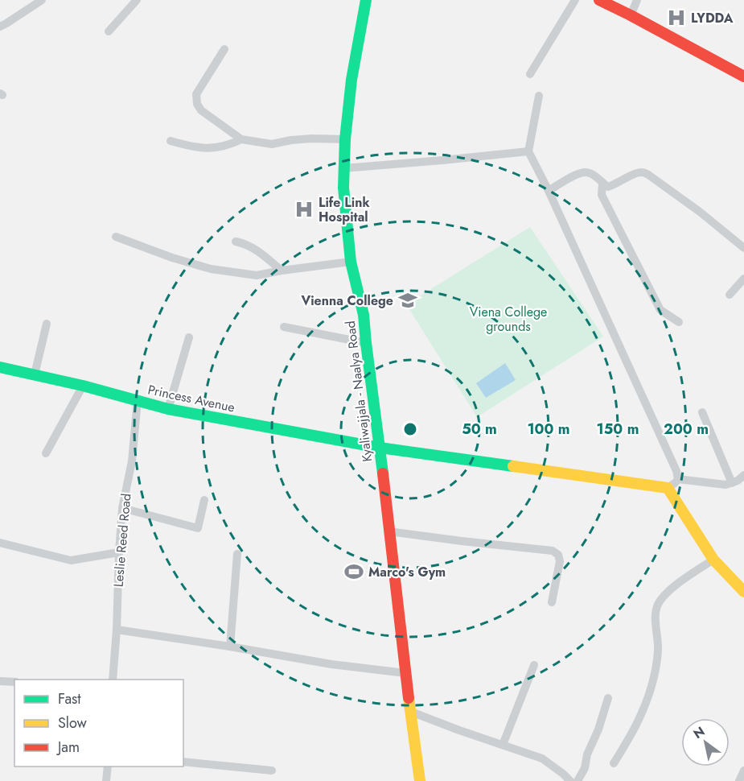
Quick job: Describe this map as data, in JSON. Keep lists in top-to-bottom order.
{
  "streets": {
    "main road": ["Kyaliwajjala - Naalya Road", "Princess Avenue"],
    "street": ["Leslie Reed Road"]
  },
  "crossings": [
    ["Kyaliwajjala - Naalya Road", "Princess Avenue"],
    ["Princess Avenue", "Leslie Reed Road"]
  ],
  "parks": ["Viena College grounds"],
  "places": {
    "hospital": ["LYDDA", "Life Link Hospital"],
    "school or university": ["Vienna College"],
    "sports": ["Marco's Gym"]
  },
  "legend": ["Fast", "Slow", "Jam"],
  "north": "top left",
  "rings": [
    "50 m",
    "100 m",
    "150 m",
    "200 m"
  ]
}
